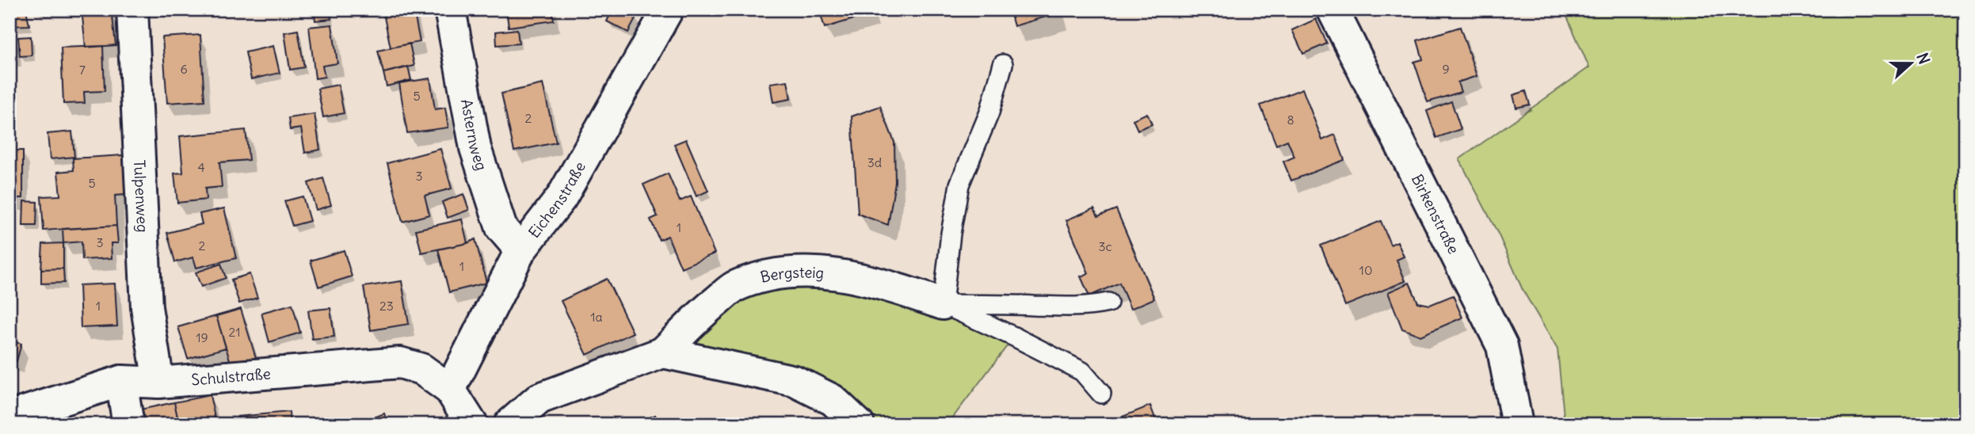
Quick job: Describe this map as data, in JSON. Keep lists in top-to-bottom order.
{
  "streets": {
    "street": [
      "Asternweg",
      "Tulpenweg",
      "Eichenstraße",
      "Birkenstraße",
      "Bergsteig",
      "Schulstraße"
    ]
  },
  "crossings": [
    ["Asternweg", "Eichenstraße"],
    ["Tulpenweg", "Schulstraße"],
    ["Eichenstraße", "Schulstraße"]
  ],
  "house_numbers": [
    "6",
    "9",
    "7",
    "5",
    "2",
    "8",
    "3d",
    "4",
    "3",
    "5",
    "1",
    "3",
    "2",
    "3c",
    "1",
    "10",
    "1",
    "23",
    "1a",
    "21",
    "19"
  ],
  "north": "right"
}
